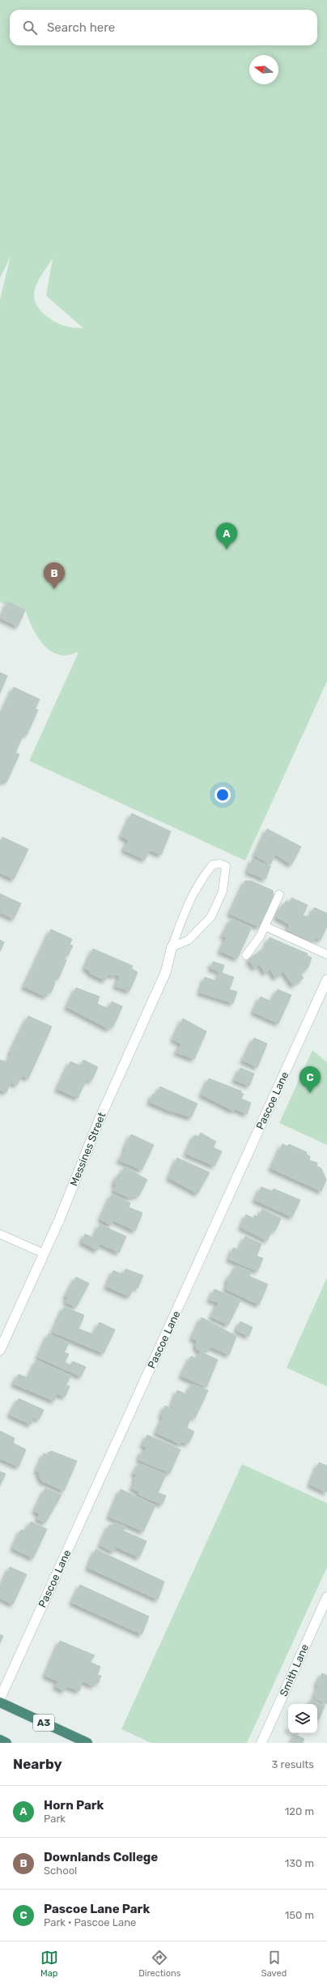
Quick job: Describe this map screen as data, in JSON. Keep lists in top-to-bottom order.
{
  "streets": {
    "highway": ["A3"],
    "street": ["Pascoe Lane", "Messines Street", "Smith Lane"]
  },
  "north": "left",
  "page": {
    "search": "Search here",
    "pins": ["A", "B", "C"],
    "heading": ["Nearby", "3 results"],
    "list": [
      {
        "mark": "A",
        "name": "Horn Park",
        "note": "Park",
        "value": "120 m"
      },
      {
        "mark": "B",
        "name": "Downlands College",
        "note": "School",
        "value": "130 m"
      },
      {
        "mark": "C",
        "name": "Pascoe Lane Park",
        "note": "Park · Pascoe Lane",
        "value": "150 m"
      }
    ],
    "nav": ["Map", "Directions", "Saved"]
  }
}
